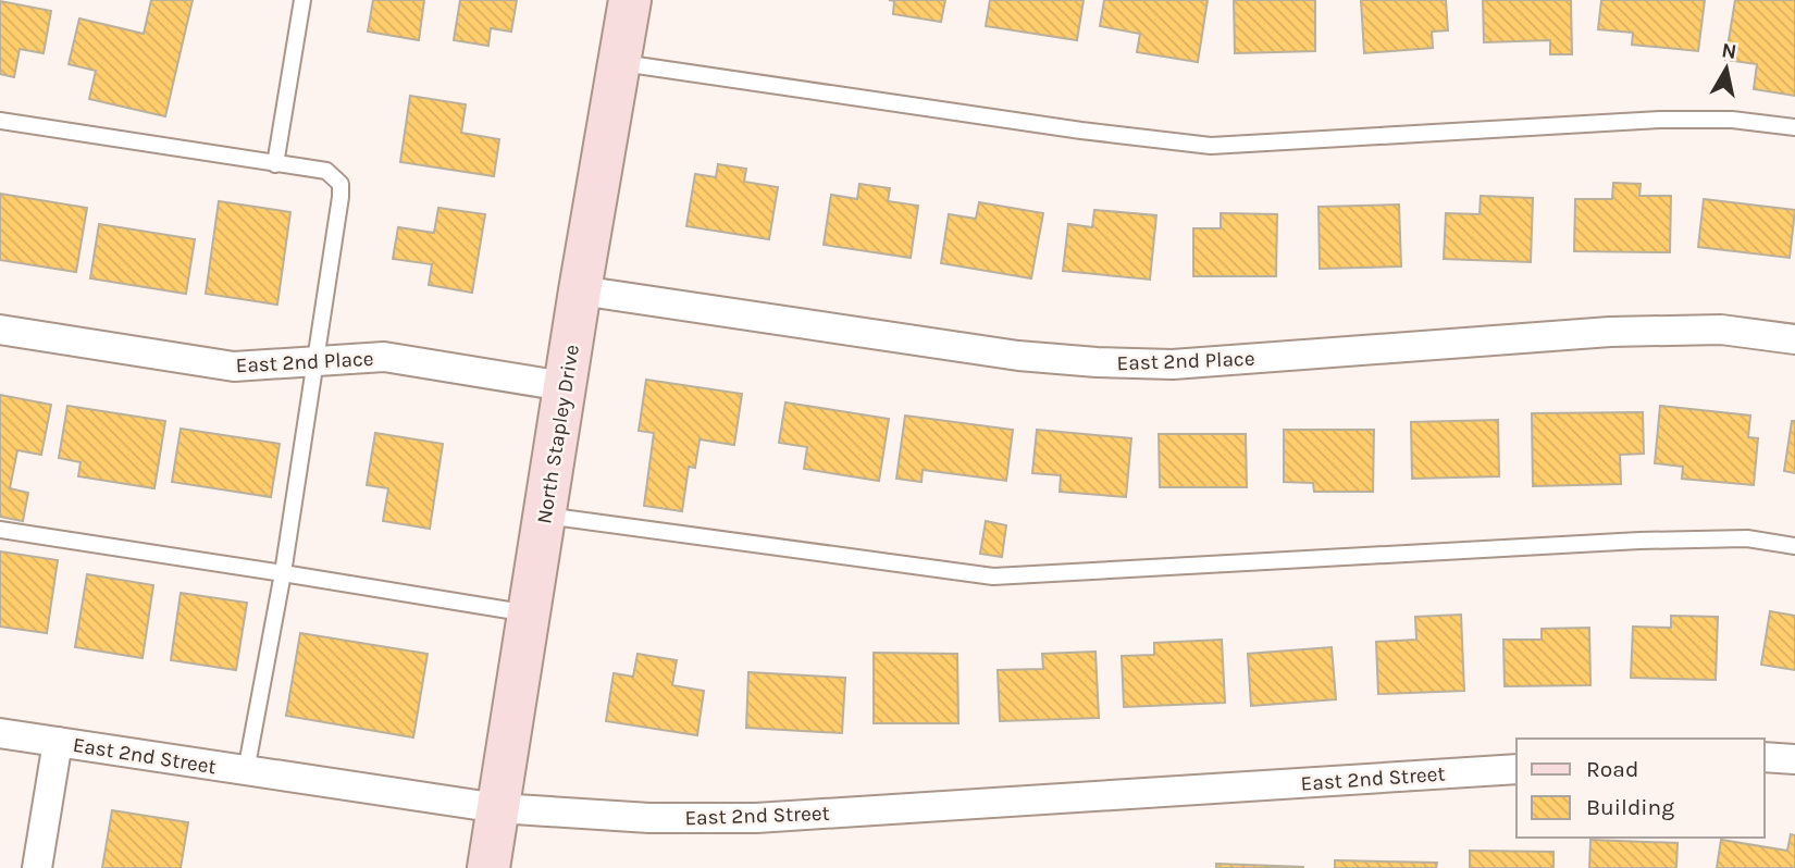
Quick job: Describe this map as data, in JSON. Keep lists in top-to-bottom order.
{
  "streets": {
    "main road": ["North Stapley Drive"],
    "street": ["East 2nd Place", "East 2nd Street"]
  },
  "crossings": [
    ["East 2nd Place", "North Stapley Drive"],
    ["North Stapley Drive", "East 2nd Street"]
  ],
  "legend": ["Road", "Building"],
  "north": "top"
}
